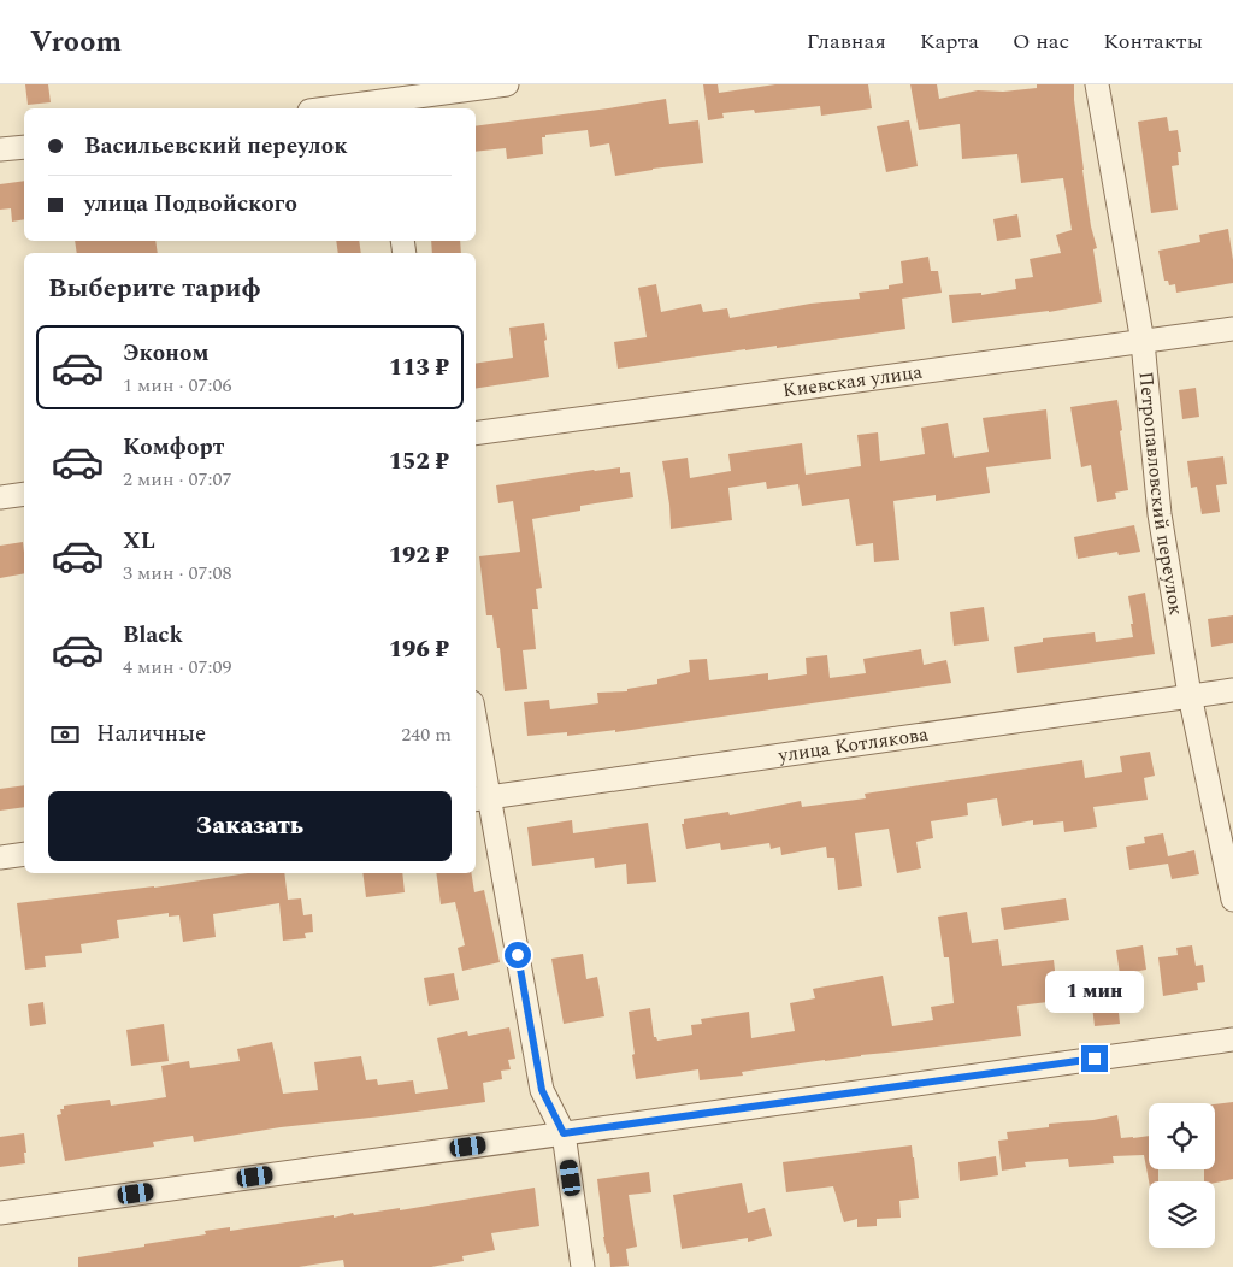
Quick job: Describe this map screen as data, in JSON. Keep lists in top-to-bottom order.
{
  "streets": {
    "street": ["Киевская улица", "Петропавловский переулок", "улица Котлякова"]
  },
  "crossings": [
    ["Киевская улица", "Петропавловский переулок"],
    ["Петропавловский переулок", "улица Котлякова"]
  ],
  "page": {
    "header": "Vroom",
    "nav": [
      "Главная",
      "Карта",
      "О нас",
      "Контакты"
    ],
    "banner": ["Васильевский переулок", "улица Подвойского"],
    "heading": "Выберите тариф",
    "list": [
      {
        "name": "Эконом",
        "note": "1 мин · 07:06",
        "value": "113 ₽"
      },
      {
        "name": "Комфорт",
        "note": "2 мин · 07:07",
        "value": "152 ₽"
      },
      {
        "name": "XL",
        "note": "3 мин · 07:08",
        "value": "192 ₽"
      },
      {
        "name": "Black",
        "note": "4 мин · 07:09",
        "value": "196 ₽"
      }
    ],
    "pay": ["Наличные", "240 m"],
    "buttons": "Заказать",
    "bubble": "1 мин"
  }
}
